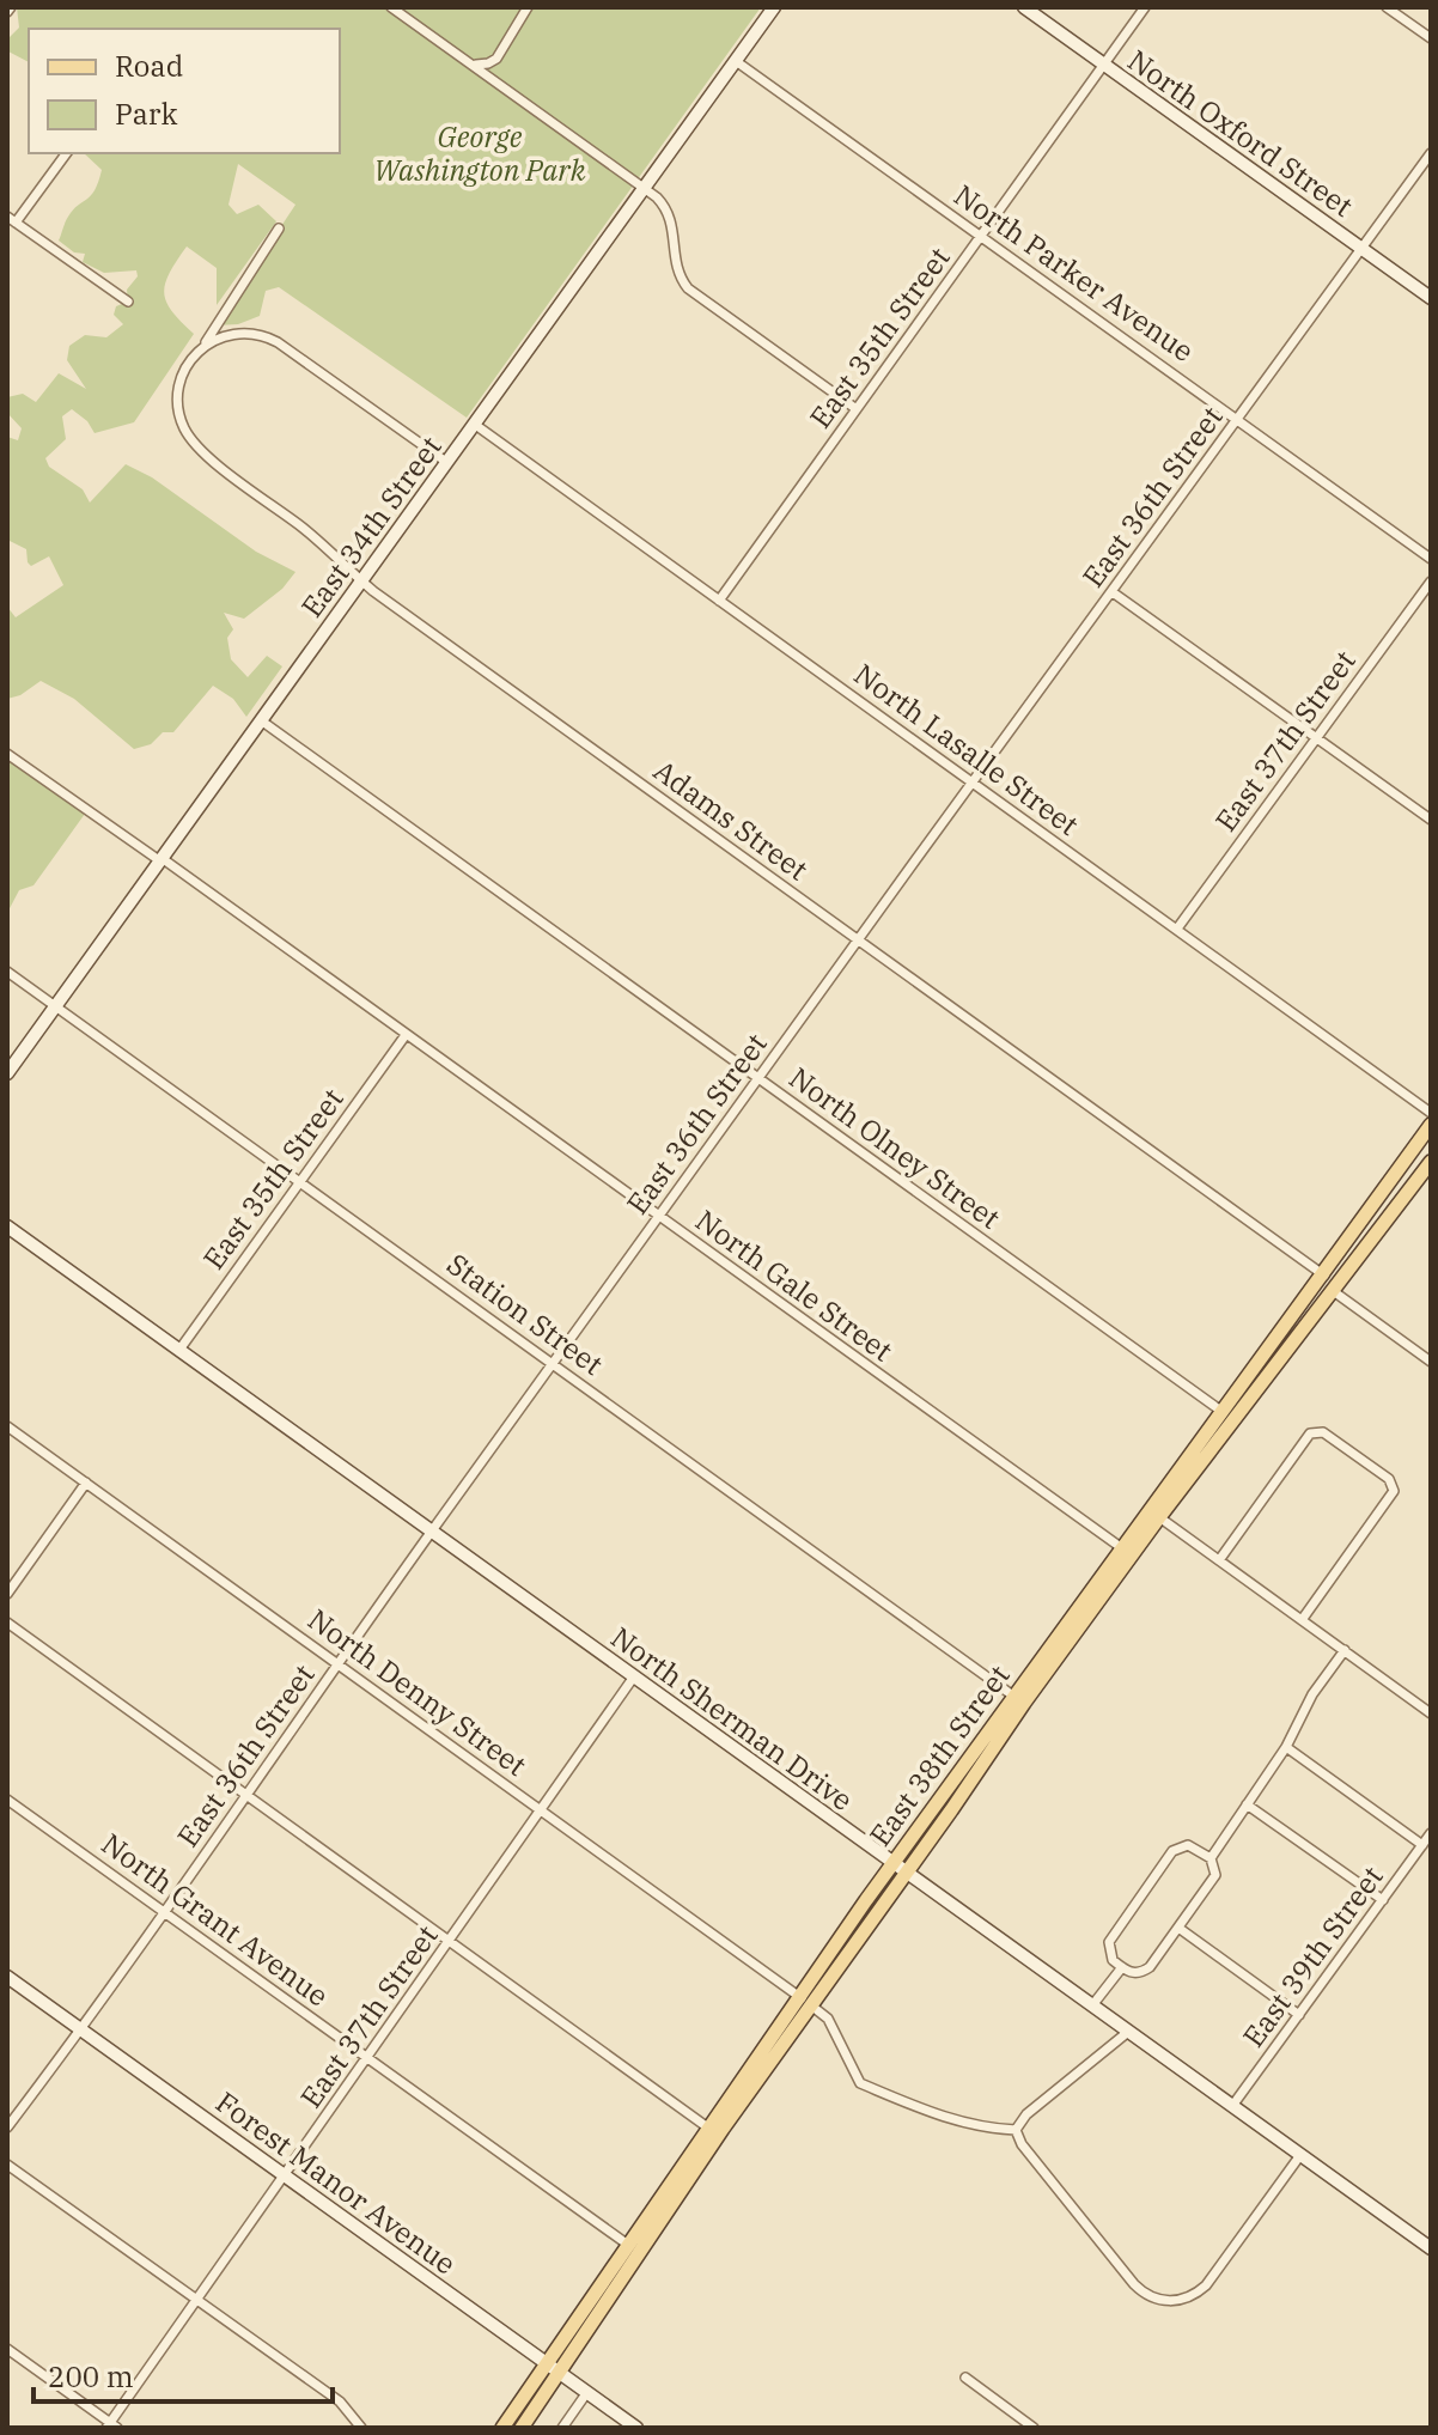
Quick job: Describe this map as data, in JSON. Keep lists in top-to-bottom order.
{
  "streets": {
    "main road": [
      "North Oxford Street",
      "East 34th Street",
      "North Sherman Drive",
      "East 38th Street",
      "Forest Manor Avenue"
    ],
    "street": [
      "North Parker Avenue",
      "East 35th Street",
      "East 36th Street",
      "East 37th Street",
      "North Lasalle Street",
      "Adams Street",
      "North Olney Street",
      "North Gale Street",
      "Station Street",
      "North Denny Street",
      "North Grant Avenue",
      "East 39th Street"
    ]
  },
  "crossings": [
    ["North Oxford Street", "East 35th Street"],
    ["North Oxford Street", "East 36th Street"],
    ["North Parker Avenue", "East 35th Street"],
    ["North Parker Avenue", "East 36th Street"],
    ["North Parker Avenue", "East 34th Street"],
    ["East 35th Street", "North Lasalle Street"],
    ["East 35th Street", "North Gale Street"],
    ["East 35th Street", "Station Street"],
    ["East 35th Street", "North Sherman Drive"],
    ["East 36th Street", "North Lasalle Street"],
    ["East 36th Street", "Adams Street"],
    ["East 36th Street", "North Olney Street"],
    ["East 36th Street", "North Gale Street"],
    ["East 36th Street", "Station Street"],
    ["East 36th Street", "North Denny Street"],
    ["East 36th Street", "North Sherman Drive"],
    ["East 36th Street", "North Grant Avenue"],
    ["East 36th Street", "Forest Manor Avenue"],
    ["East 34th Street", "North Lasalle Street"],
    ["East 34th Street", "Adams Street"],
    ["East 34th Street", "North Olney Street"],
    ["East 34th Street", "North Gale Street"],
    ["East 34th Street", "Station Street"],
    ["East 37th Street", "North Lasalle Street"],
    ["East 37th Street", "North Denny Street"],
    ["East 37th Street", "North Sherman Drive"],
    ["East 37th Street", "North Grant Avenue"],
    ["East 37th Street", "Forest Manor Avenue"],
    ["Adams Street", "East 38th Street"],
    ["North Olney Street", "East 38th Street"],
    ["North Gale Street", "East 38th Street"],
    ["Station Street", "East 38th Street"],
    ["North Denny Street", "East 38th Street"],
    ["North Sherman Drive", "East 38th Street"],
    ["North Sherman Drive", "East 39th Street"],
    ["East 38th Street", "North Grant Avenue"],
    ["East 38th Street", "Forest Manor Avenue"]
  ],
  "parks": ["George Washington Park"],
  "legend": ["Road", "Park"],
  "scale_bar": "200 m"
}
